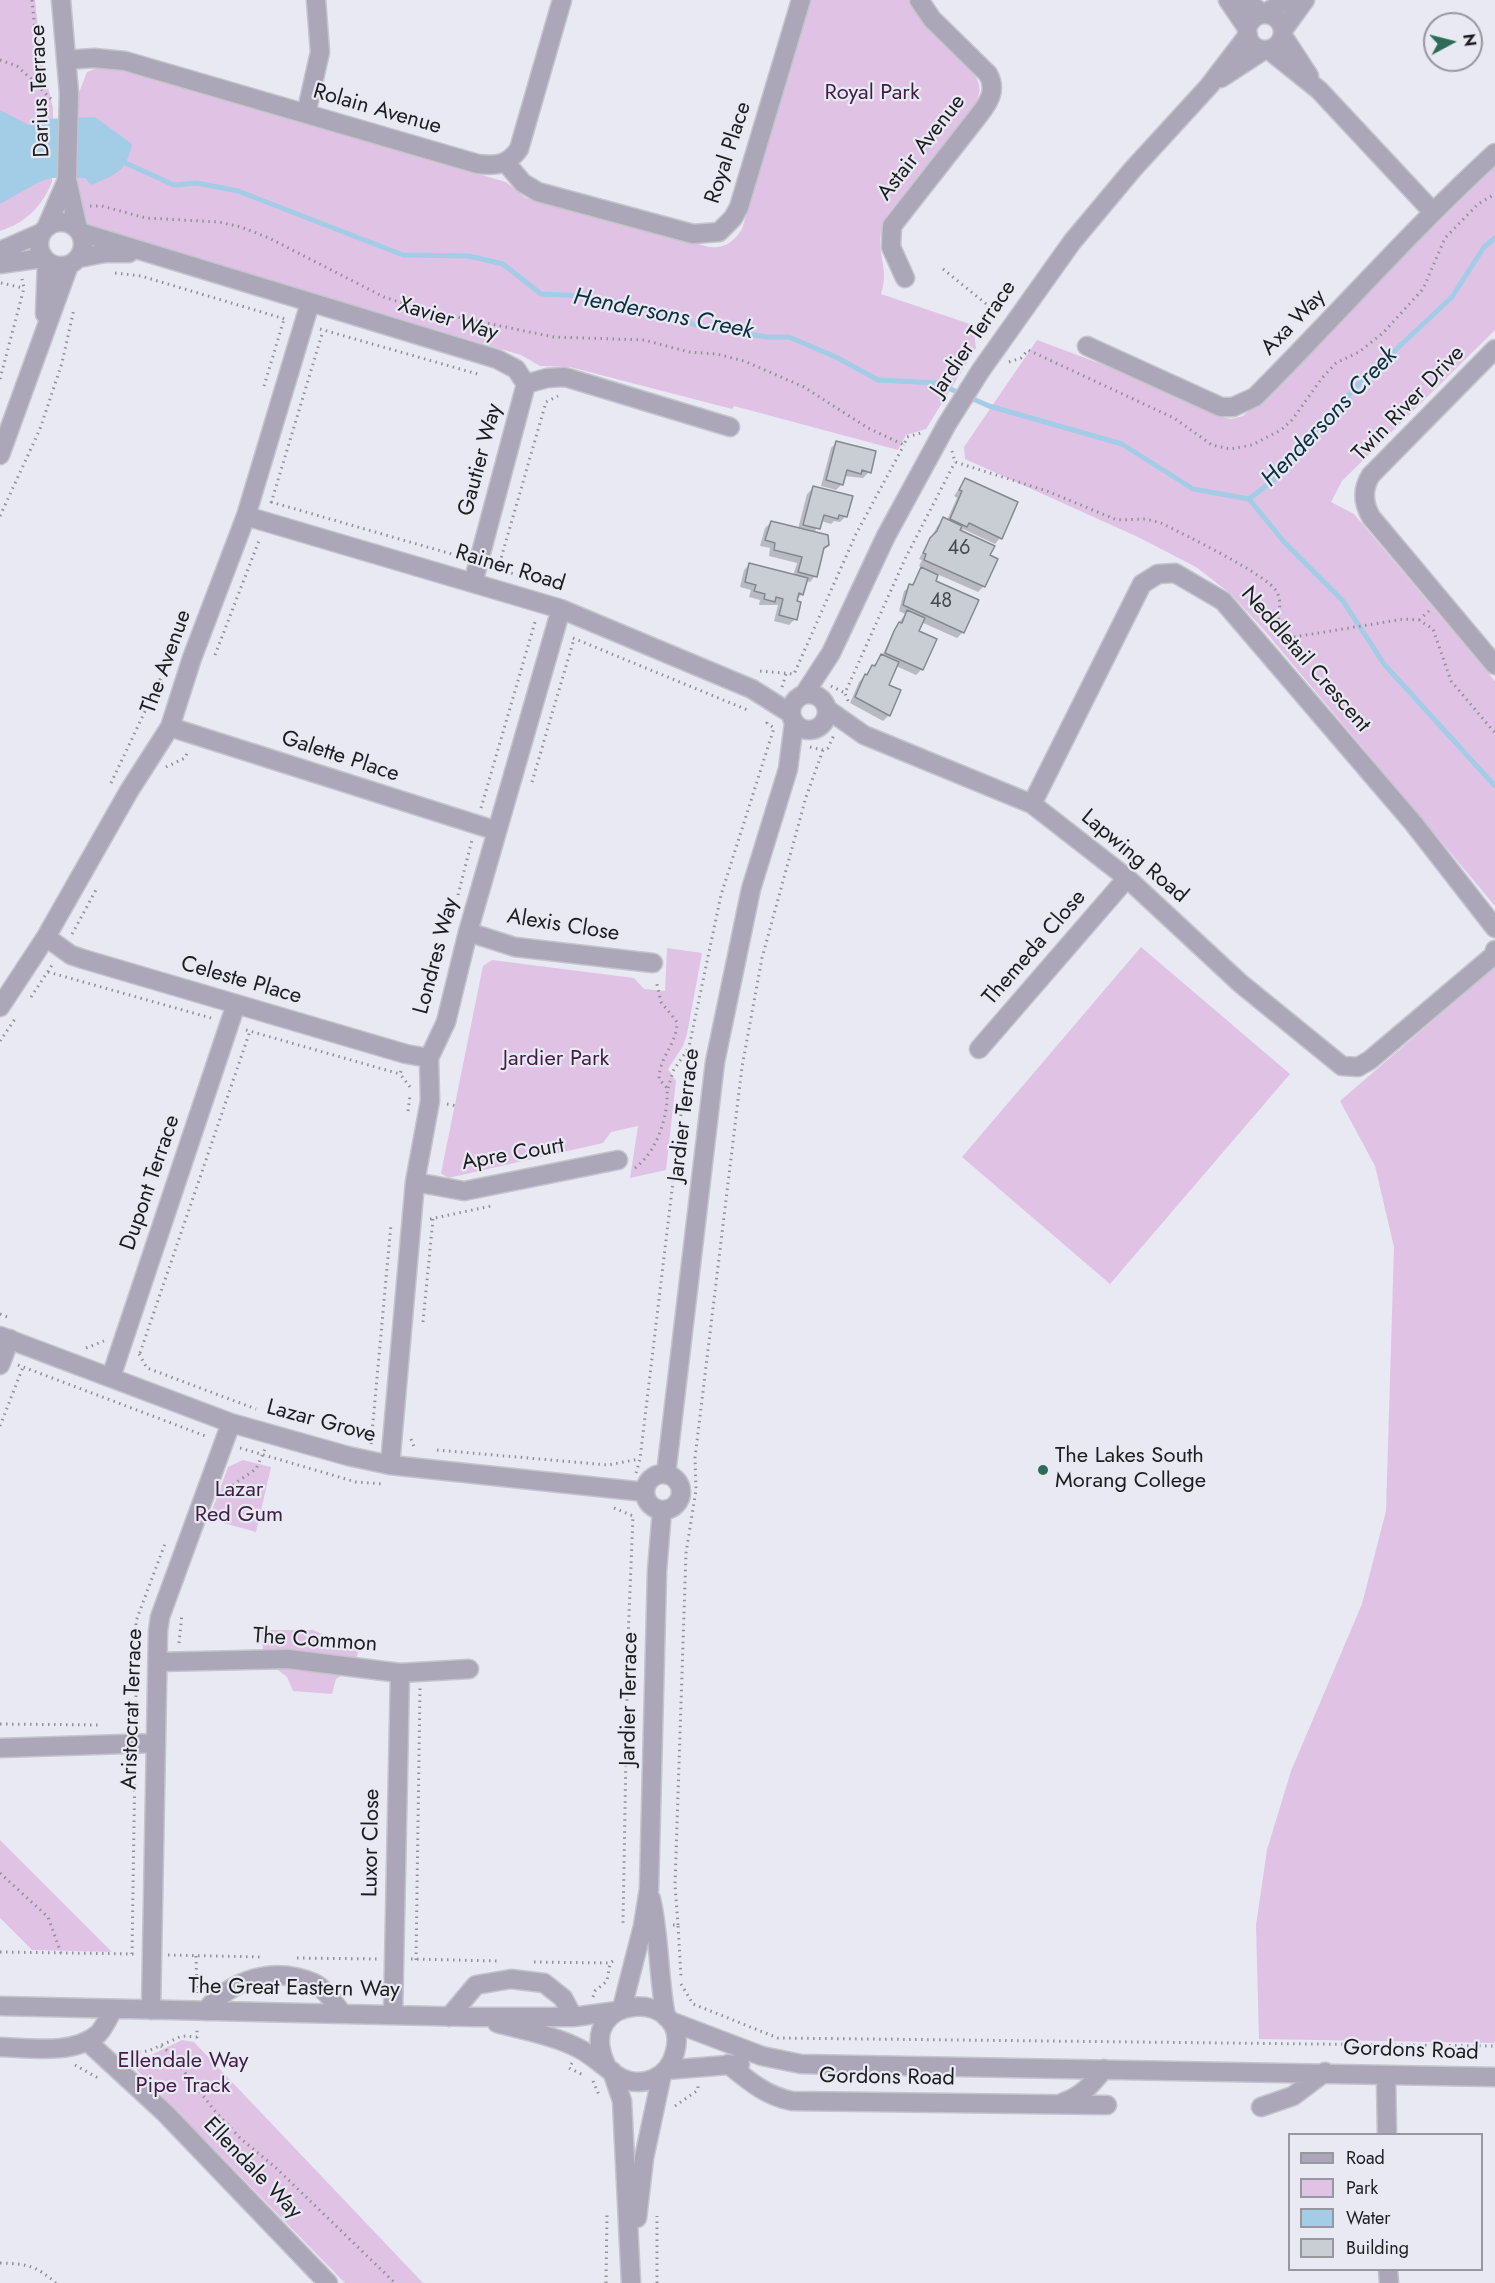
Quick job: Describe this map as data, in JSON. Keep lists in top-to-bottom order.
{
  "streets": {
    "street": [
      "Darius Terrace",
      "Rolain Avenue",
      "Astair Avenue",
      "Royal Place",
      "Xavier Way",
      "Axa Way",
      "Jardier Terrace",
      "Twin River Drive",
      "Gautier Way",
      "Rainer Road",
      "Neddletail Crescent",
      "The Avenue",
      "Galette Place",
      "Lapwing Road",
      "Alexis Close",
      "Themeda Close",
      "Londres Way",
      "Celeste Place",
      "Apre Court",
      "Dupont Terrace",
      "Lazar Grove",
      "The Common",
      "Aristocrat Terrace",
      "Luxor Close",
      "The Great Eastern Way",
      "Gordons Road",
      "Ellendale Way"
    ]
  },
  "crossings": [
    ["Darius Terrace", "Rolain Avenue"],
    ["Darius Terrace", "Xavier Way"],
    ["Rolain Avenue", "Royal Place"],
    ["Xavier Way", "Gautier Way"],
    ["Xavier Way", "The Avenue"],
    ["Jardier Terrace", "Rainer Road"],
    ["Jardier Terrace", "Lapwing Road"],
    ["Jardier Terrace", "Lazar Grove"],
    ["Jardier Terrace", "The Great Eastern Way"],
    ["Jardier Terrace", "Gordons Road"],
    ["Gautier Way", "Rainer Road"],
    ["Rainer Road", "The Avenue"],
    ["Rainer Road", "Lapwing Road"],
    ["Rainer Road", "Londres Way"],
    ["Neddletail Crescent", "Lapwing Road"],
    ["The Avenue", "Galette Place"],
    ["The Avenue", "Celeste Place"],
    ["Galette Place", "Londres Way"],
    ["Lapwing Road", "Themeda Close"],
    ["Alexis Close", "Londres Way"],
    ["Londres Way", "Celeste Place"],
    ["Londres Way", "Apre Court"],
    ["Londres Way", "Lazar Grove"],
    ["Celeste Place", "Dupont Terrace"],
    ["Dupont Terrace", "Lazar Grove"],
    ["Lazar Grove", "Aristocrat Terrace"],
    ["The Common", "Aristocrat Terrace"],
    ["The Common", "Luxor Close"],
    ["Aristocrat Terrace", "The Great Eastern Way"],
    ["Luxor Close", "The Great Eastern Way"],
    ["The Great Eastern Way", "Gordons Road"]
  ],
  "water": ["Hendersons Creek"],
  "parks": [
    "Royal Park",
    "Jardier Park",
    "Lazar Red Gum",
    "Ellendale Way Pipe Track"
  ],
  "places": ["The Lakes South Morang College"],
  "house_numbers": ["46", "48"],
  "legend": [
    "Road",
    "Park",
    "Water",
    "Building"
  ],
  "north": "right"
}
